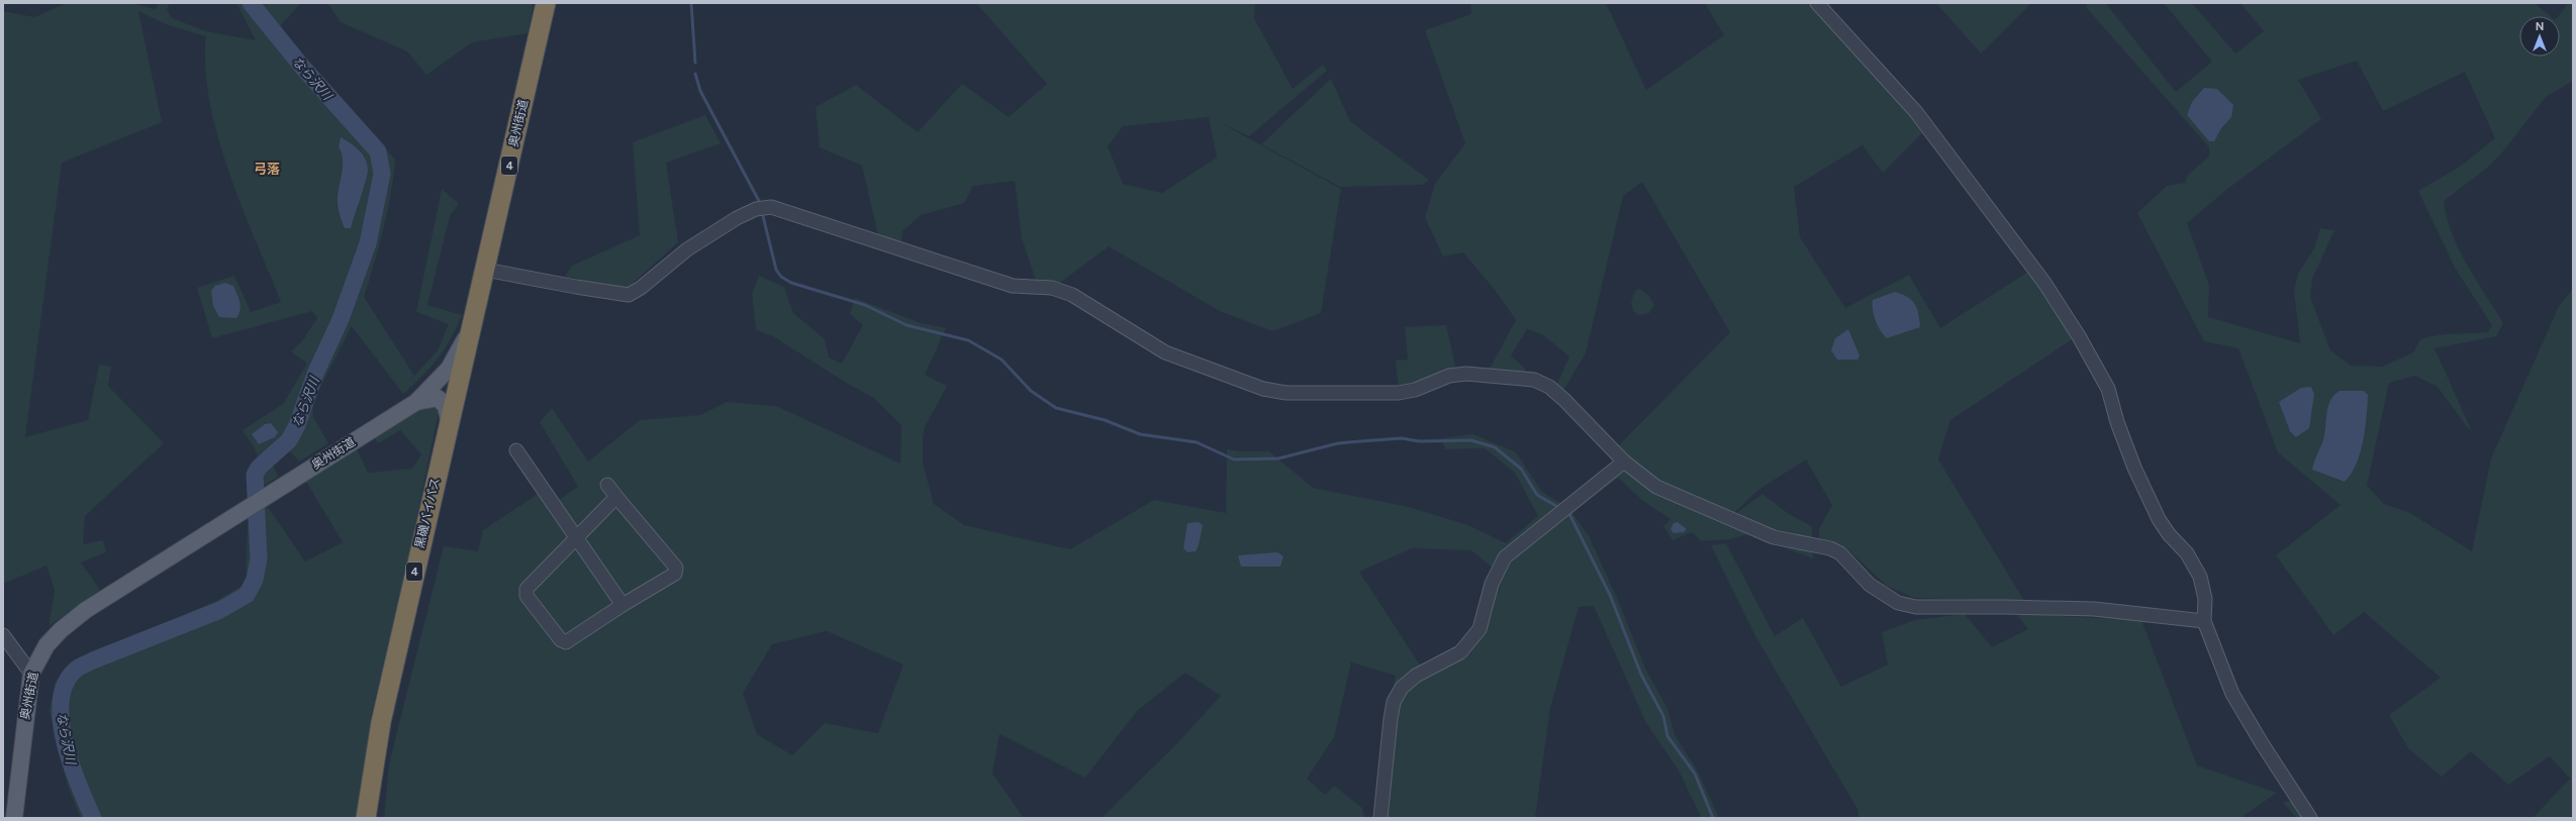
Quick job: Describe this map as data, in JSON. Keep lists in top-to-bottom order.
{
  "streets": {
    "highway": ["奥州街道", "4", "黒磯バイパス"]
  },
  "crossings": [
    ["奥州街道", "黒磯バイパス"]
  ],
  "districts": ["弓落"],
  "water": ["なら沢川"],
  "north": "top"
}
